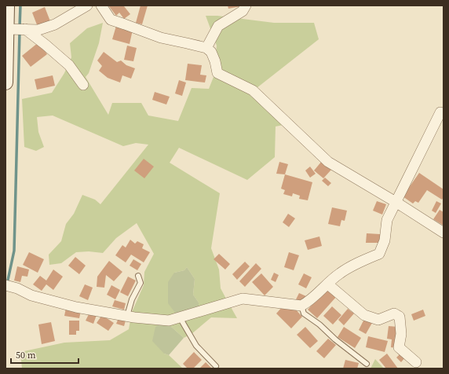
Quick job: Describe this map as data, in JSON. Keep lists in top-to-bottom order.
{
  "scale_bar": "50 m"
}
